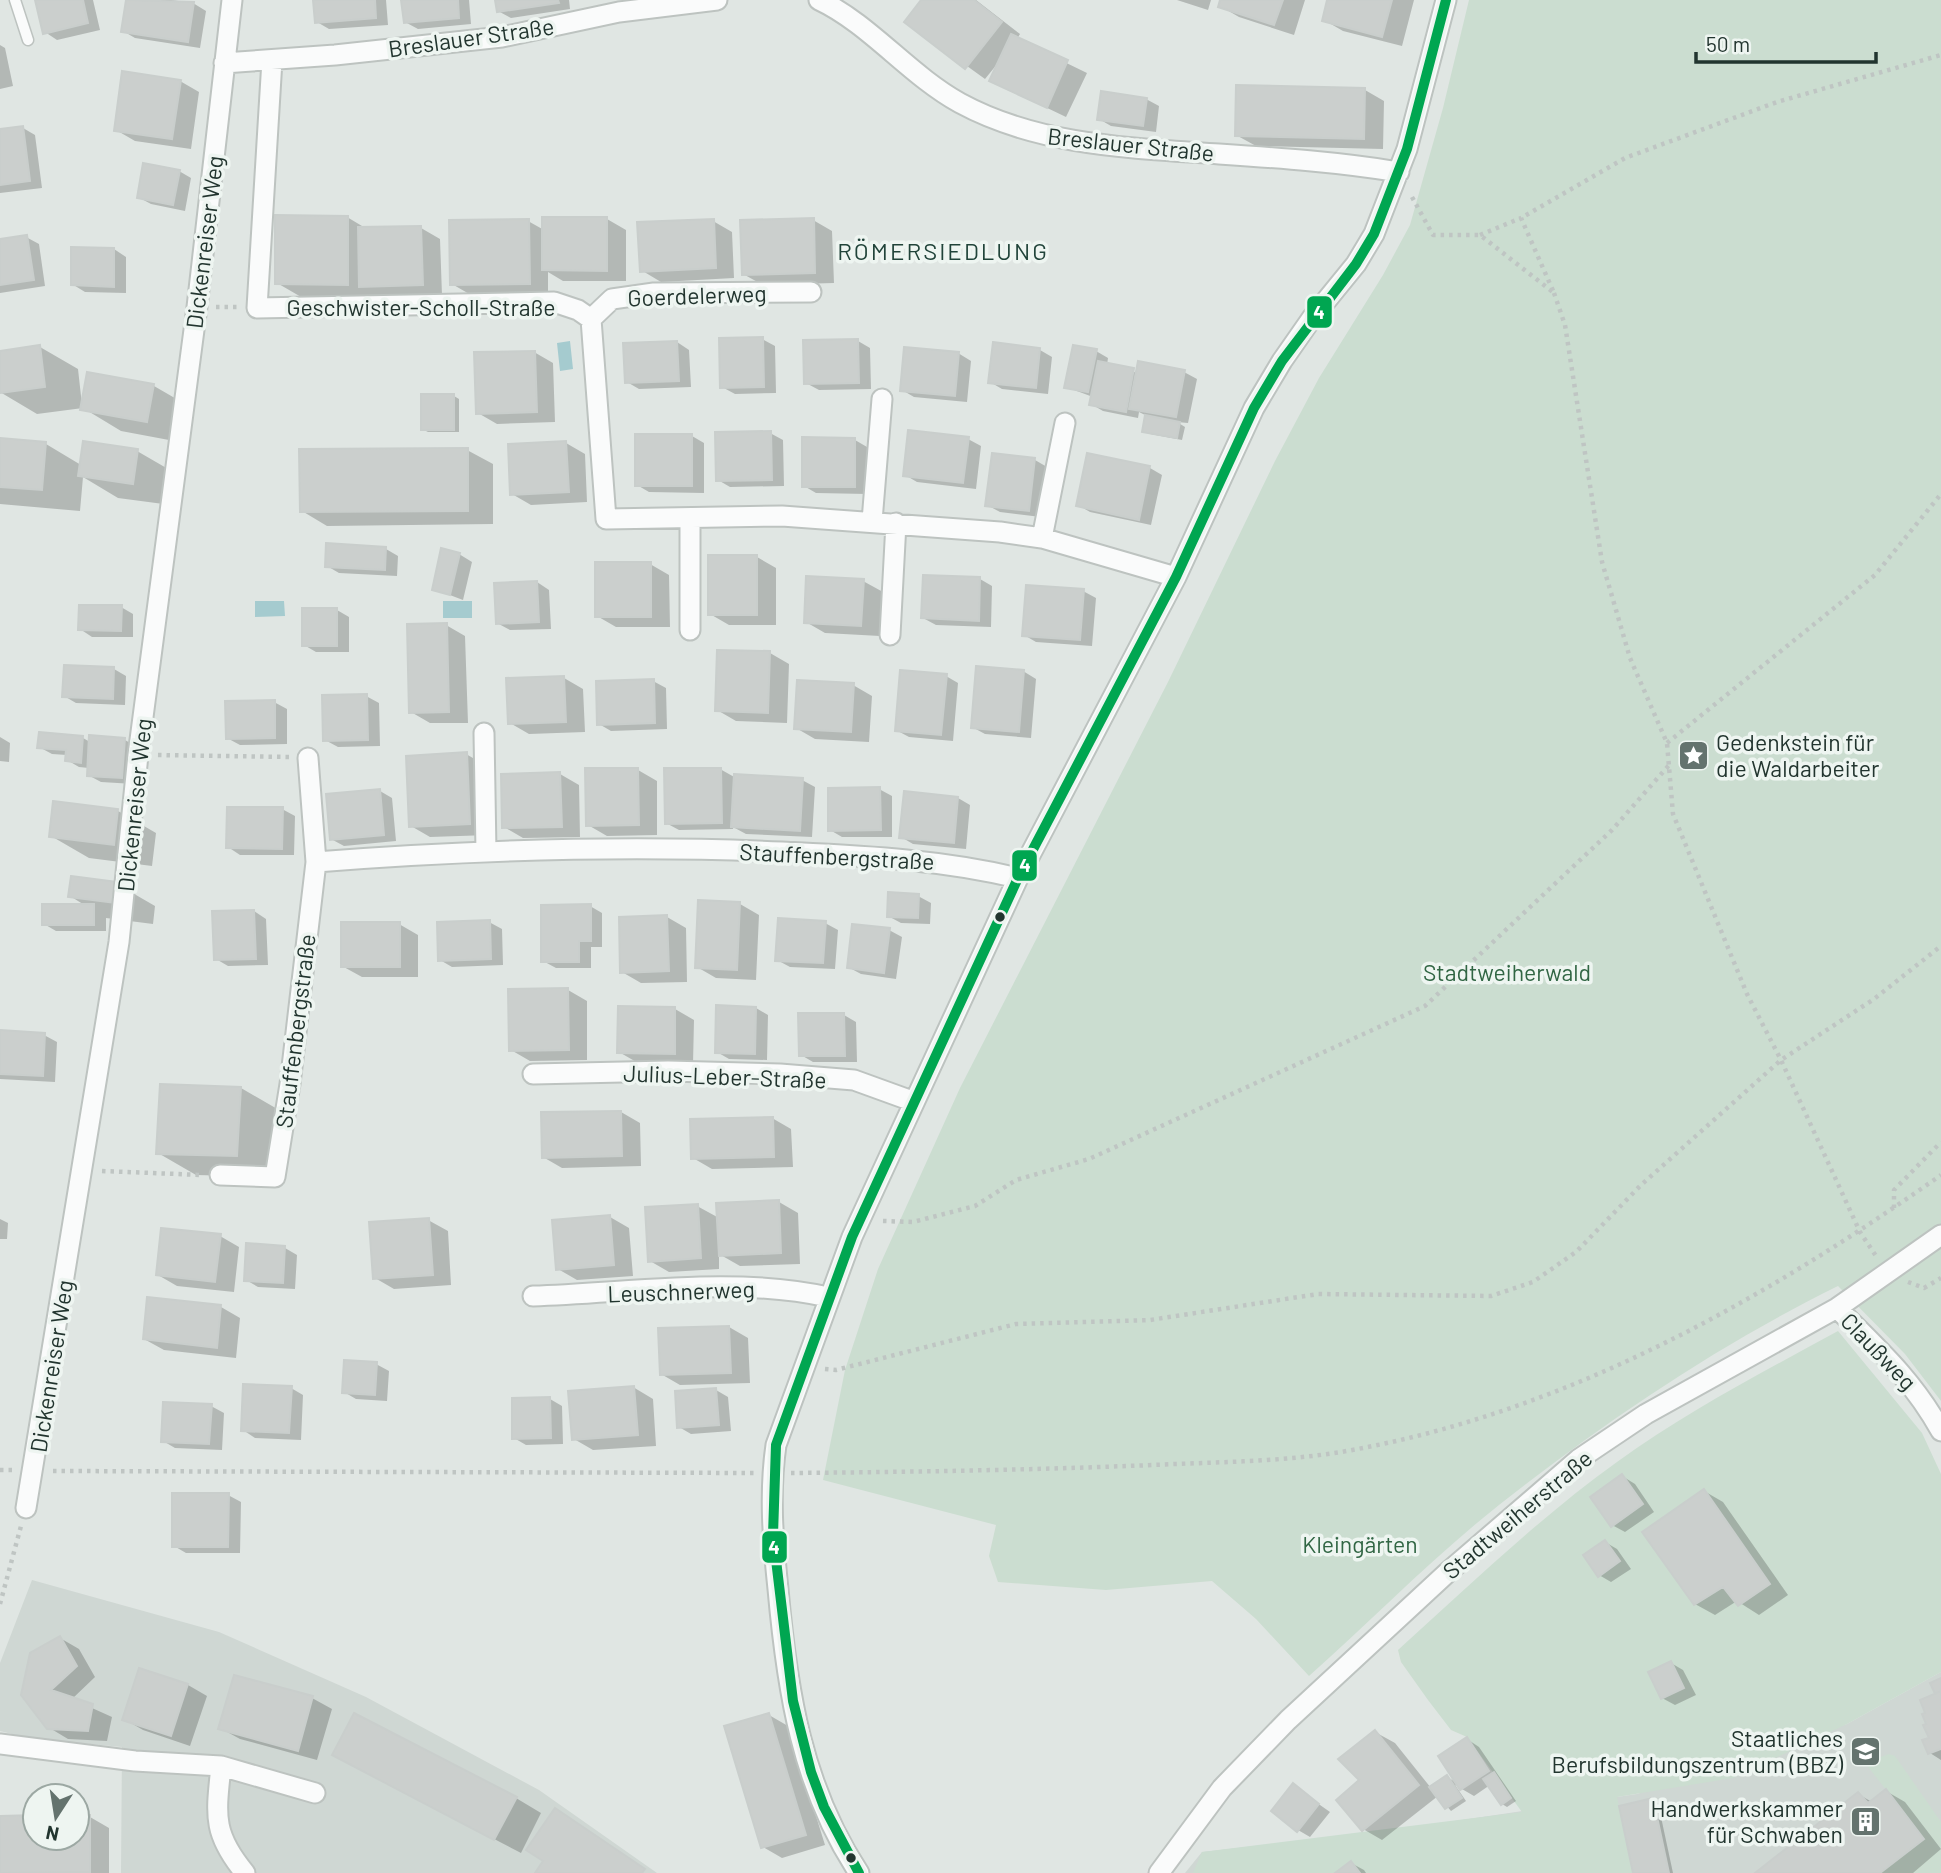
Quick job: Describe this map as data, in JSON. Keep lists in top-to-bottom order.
{
  "streets": {
    "street": [
      "Breslauer Straße",
      "Dickenreiser Weg",
      "Goerdelerweg",
      "Geschwister-Scholl-Straße",
      "Stauffenbergstraße",
      "Julius-Leber-Straße",
      "Leuschnerweg",
      "Claußweg",
      "Stadtweiherstraße"
    ]
  },
  "crossings": [
    ["Breslauer Straße", "Dickenreiser Weg"],
    ["Breslauer Straße", "Geschwister-Scholl-Straße"],
    ["Dickenreiser Weg", "Geschwister-Scholl-Straße"],
    ["Goerdelerweg", "Geschwister-Scholl-Straße"],
    ["Claußweg", "Stadtweiherstraße"]
  ],
  "districts": ["RÖMERSIEDLUNG"],
  "parks": ["Stadtweiherwald", "Kleingärten"],
  "places": {
    "place": ["Gedenkstein für die Waldarbeiter"],
    "school or university": ["Staatliches Berufsbildungszentrum (BBZ)"],
    "building": ["Handwerkskammer für Schwaben"]
  },
  "lines": ["transit line 4"],
  "scale_bar": "50 m",
  "north": "bottom"
}
